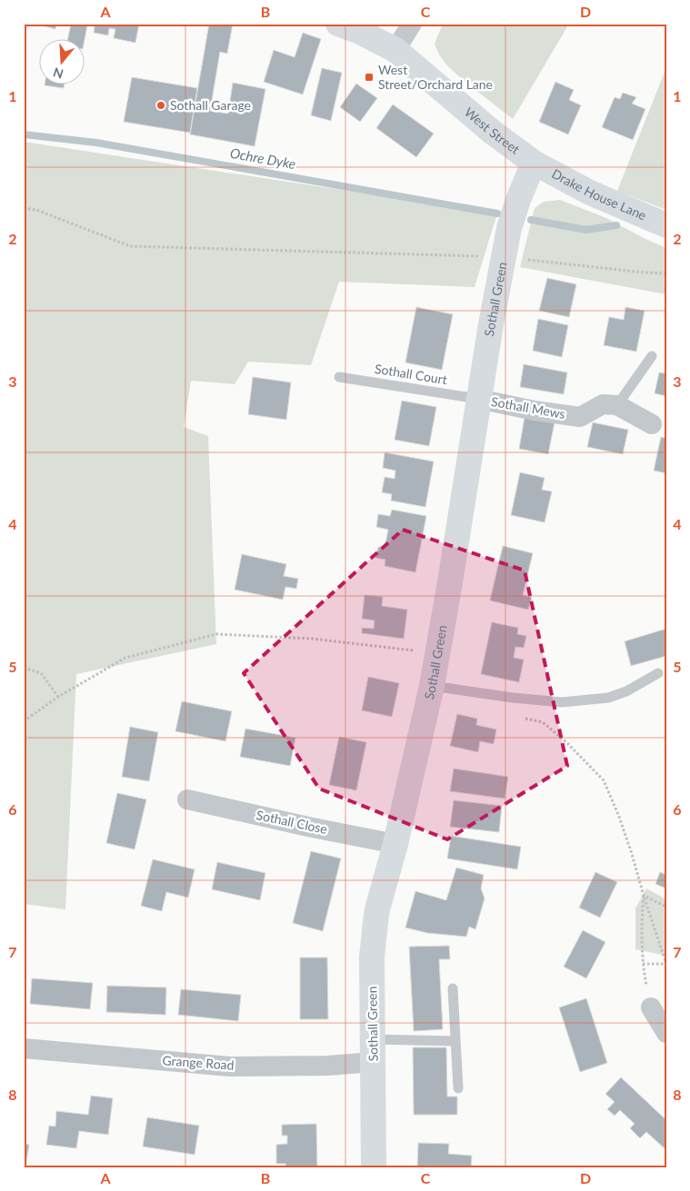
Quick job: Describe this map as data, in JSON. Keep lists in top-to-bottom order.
{
  "streets": {
    "street": [
      "West Street",
      "Drake House Lane",
      "Sothall Green",
      "Sothall Mews",
      "Sothall Close",
      "Grange Road"
    ],
    "lane": ["Sothall Court"]
  },
  "crossings": [
    ["West Street", "Drake House Lane"],
    ["West Street", "Sothall Green"],
    ["Drake House Lane", "Sothall Green"],
    ["Sothall Green", "Sothall Court"],
    ["Sothall Green", "Sothall Mews"],
    ["Sothall Green", "Sothall Close"],
    ["Sothall Green", "Grange Road"],
    ["Sothall Court", "Sothall Mews"]
  ],
  "water": ["Ochre Dyke"],
  "places": {
    "transit": ["West Street/Orchard Lane"],
    "other": ["Sothall Garage"]
  },
  "north": "bottom",
  "grid": {
    "columns": [
      "A",
      "B",
      "C",
      "D"
    ],
    "rows": [
      "1",
      "2",
      "3",
      "4",
      "5",
      "6",
      "7",
      "8"
    ]
  }
}
